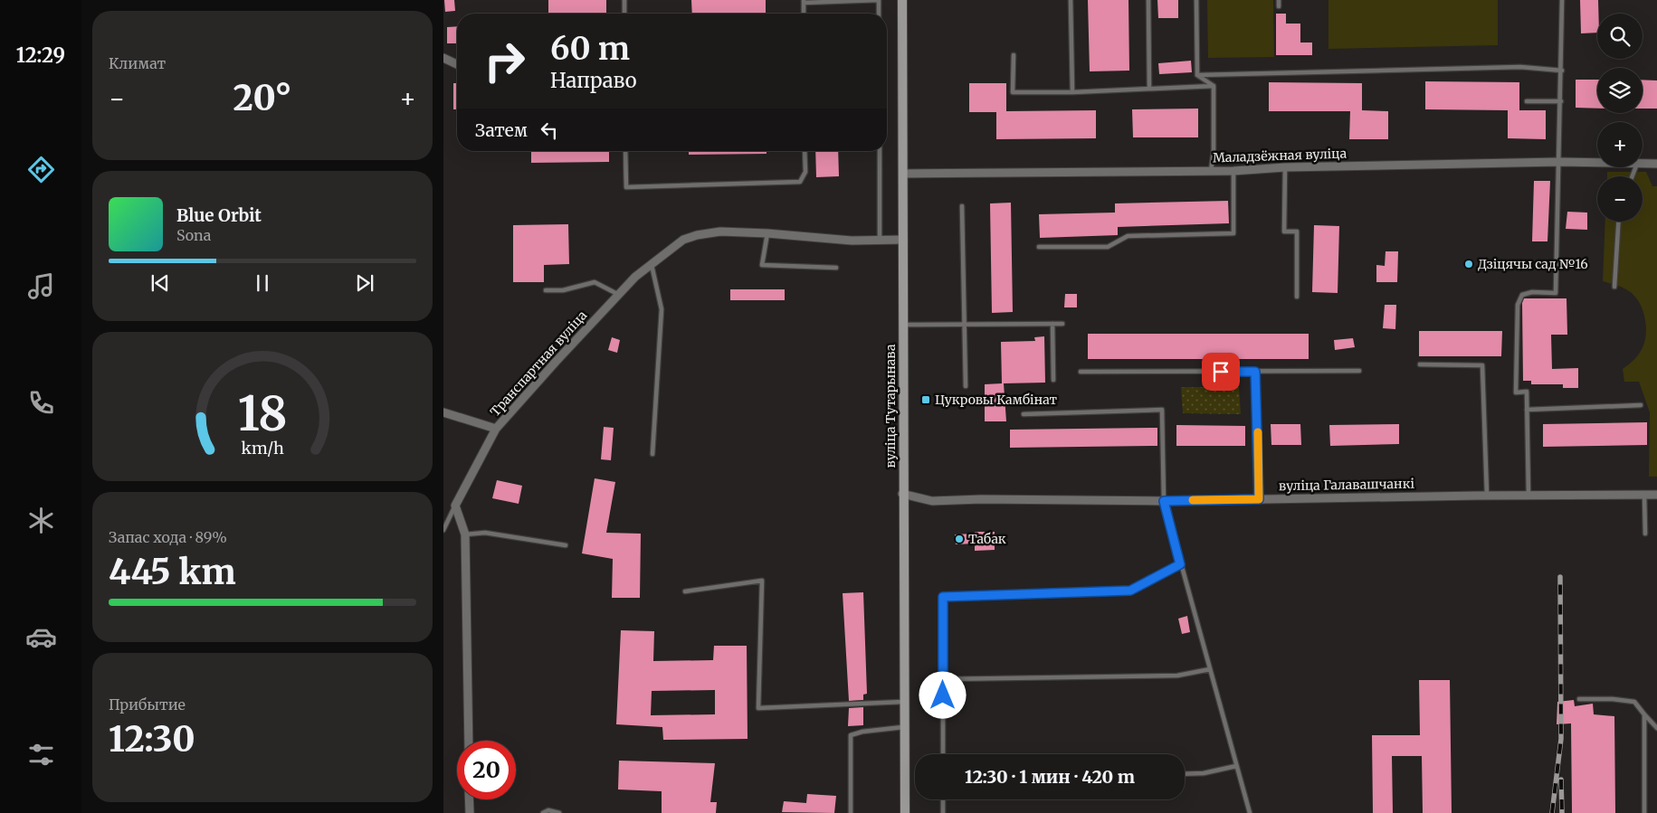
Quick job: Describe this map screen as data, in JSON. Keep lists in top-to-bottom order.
{
  "streets": {
    "street": [
      "Маладзёжная вуліца",
      "Транспартная вуліца",
      "вуліца Тутарынава",
      "вуліца Галавашчанкі"
    ]
  },
  "crossings": [
    ["Маладзёжная вуліца", "вуліца Тутарынава"],
    ["Транспартная вуліца", "вуліца Тутарынава"],
    ["вуліца Тутарынава", "вуліца Галавашчанкі"]
  ],
  "places": {
    "other": ["Дзіцячы сад №16", "Табак"],
    "transit": ["Цукровы Камбінат"]
  },
  "page": {
    "tabs": "12:29",
    "tile": [
      "Климат",
      ["Запас хода · 89%", "445 km"],
      ["Прибытие", "12:30"]
    ],
    "map_buttons": ["+", "−"],
    "turn": ["60 m", "Направо"],
    "heat": ["−", "20°", "+"],
    "then": "Затем",
    "song": ["Blue Orbit", "Sona"],
    "limit": "20",
    "trip": "12:30 · 1 мин · 420 m",
    "gauge": ["18", "km/h"]
  }
}
